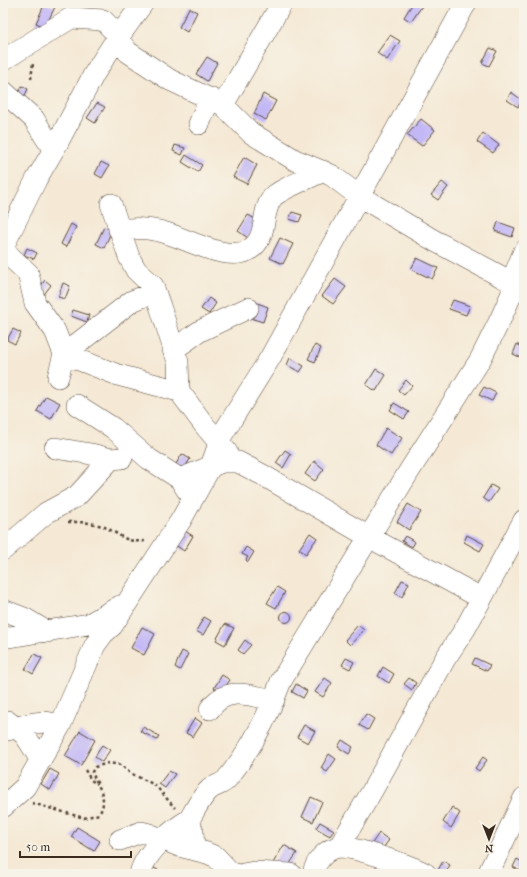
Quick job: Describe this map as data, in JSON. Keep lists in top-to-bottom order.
{
  "scale_bar": "50 m",
  "north": "bottom"
}
